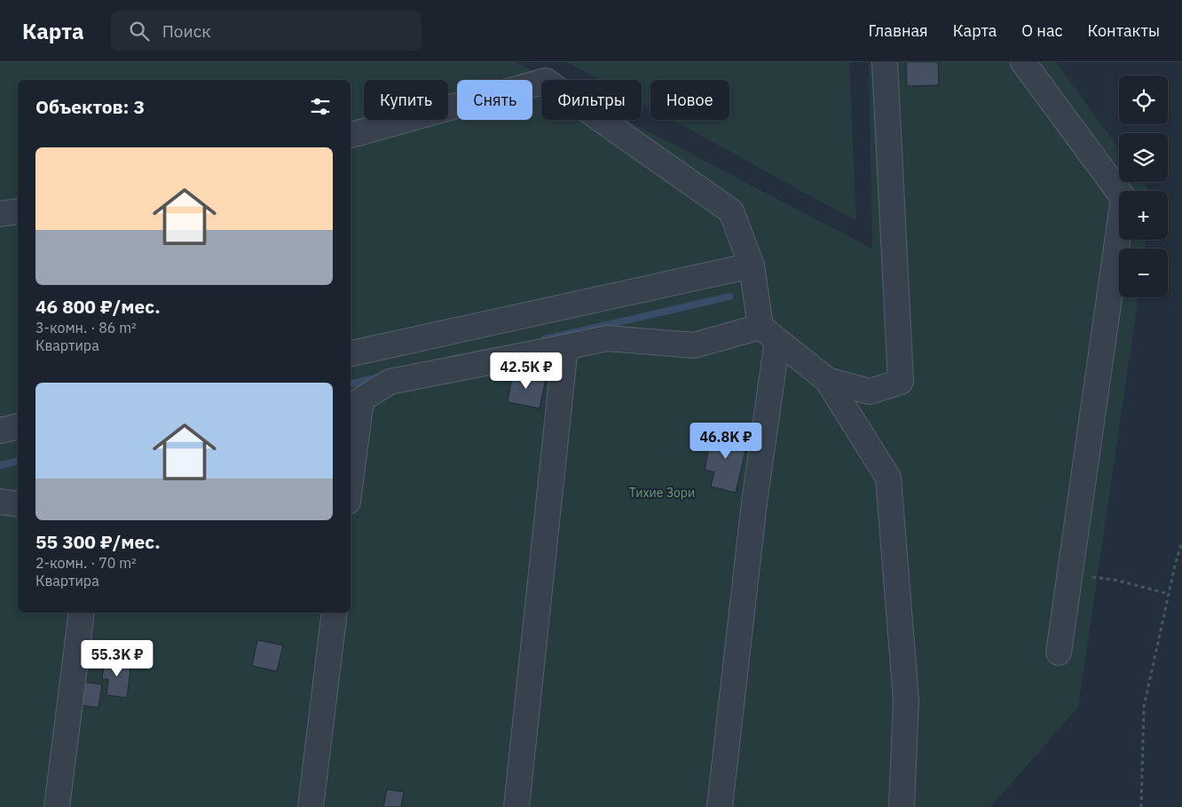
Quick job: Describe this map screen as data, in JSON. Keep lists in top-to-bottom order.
{
  "parks": ["Тихие Зори"],
  "page": {
    "header": "Карта",
    "search": "Поиск",
    "nav": [
      "Главная",
      "Карта",
      "О нас",
      "Контакты"
    ],
    "map_buttons": ["+", "−"],
    "chip": [
      "Купить",
      "Снять",
      "Фильтры",
      "Новое"
    ],
    "heading": "Объектов: 3",
    "list": [
      {
        "name": "46 800 ₽/мес.",
        "note": "3-комн. · 86 m² · Квартира"
      },
      {
        "name": "55 300 ₽/мес.",
        "note": "2-комн. · 70 m² · Квартира"
      }
    ],
    "price": ["42.5K ₽", "46.8K ₽", "55.3K ₽"]
  }
}
